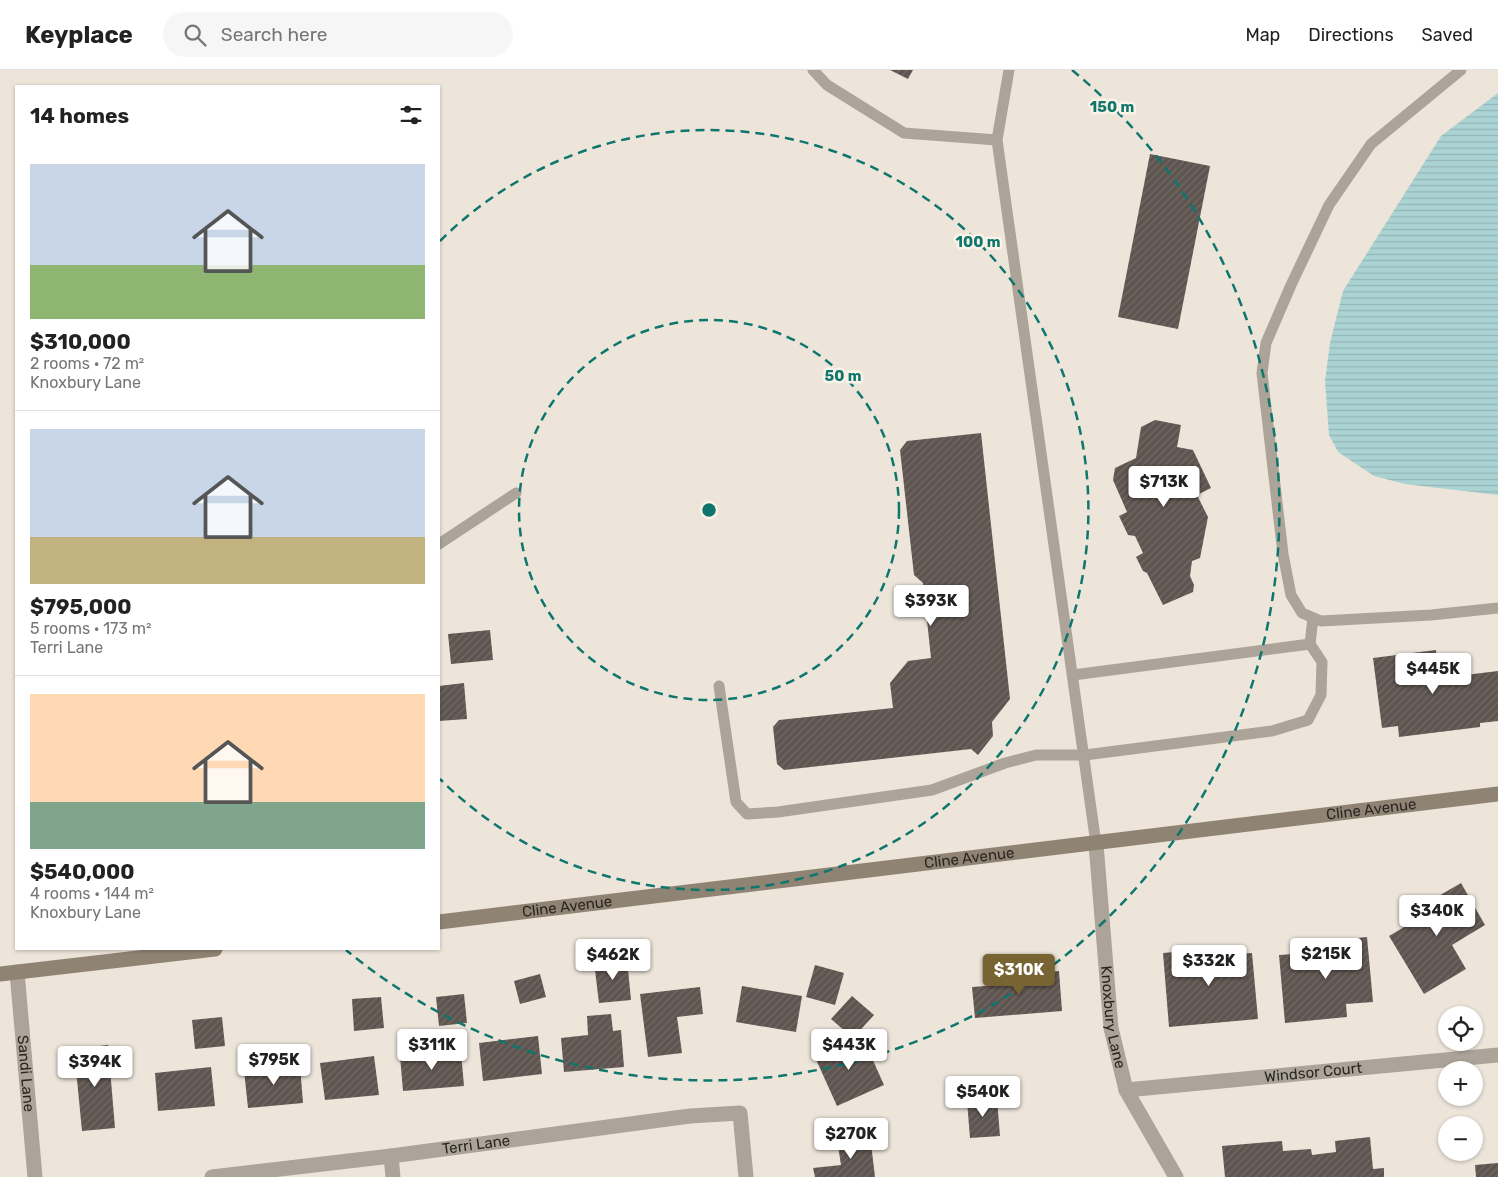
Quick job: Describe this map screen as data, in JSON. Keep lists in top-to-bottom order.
{
  "streets": {
    "street": [
      "Cline Avenue",
      "Knoxbury Lane",
      "Windsor Court",
      "Sandi Lane",
      "Terri Lane"
    ]
  },
  "crossings": [
    ["Cline Avenue", "Knoxbury Lane"],
    ["Knoxbury Lane", "Windsor Court"]
  ],
  "page": {
    "header": "Keyplace",
    "search": "Search here",
    "nav": ["Map", "Directions", "Saved"],
    "heading": "14 homes",
    "list": [
      {
        "name": "$310,000",
        "note": "2 rooms · 72 m² · Knoxbury Lane"
      },
      {
        "name": "$795,000",
        "note": "5 rooms · 173 m² · Terri Lane"
      },
      {
        "name": "$540,000",
        "note": "4 rooms · 144 m² · Knoxbury Lane"
      }
    ],
    "price": [
      "$713K",
      "$393K",
      "$445K",
      "$340K",
      "$215K",
      "$462K",
      "$332K",
      "$310K",
      "$311K",
      "$443K",
      "$795K",
      "$394K",
      "$540K",
      "$270K"
    ],
    "map_buttons": ["+", "−"]
  },
  "rings": ["150 m", "100 m", "50 m"]
}
